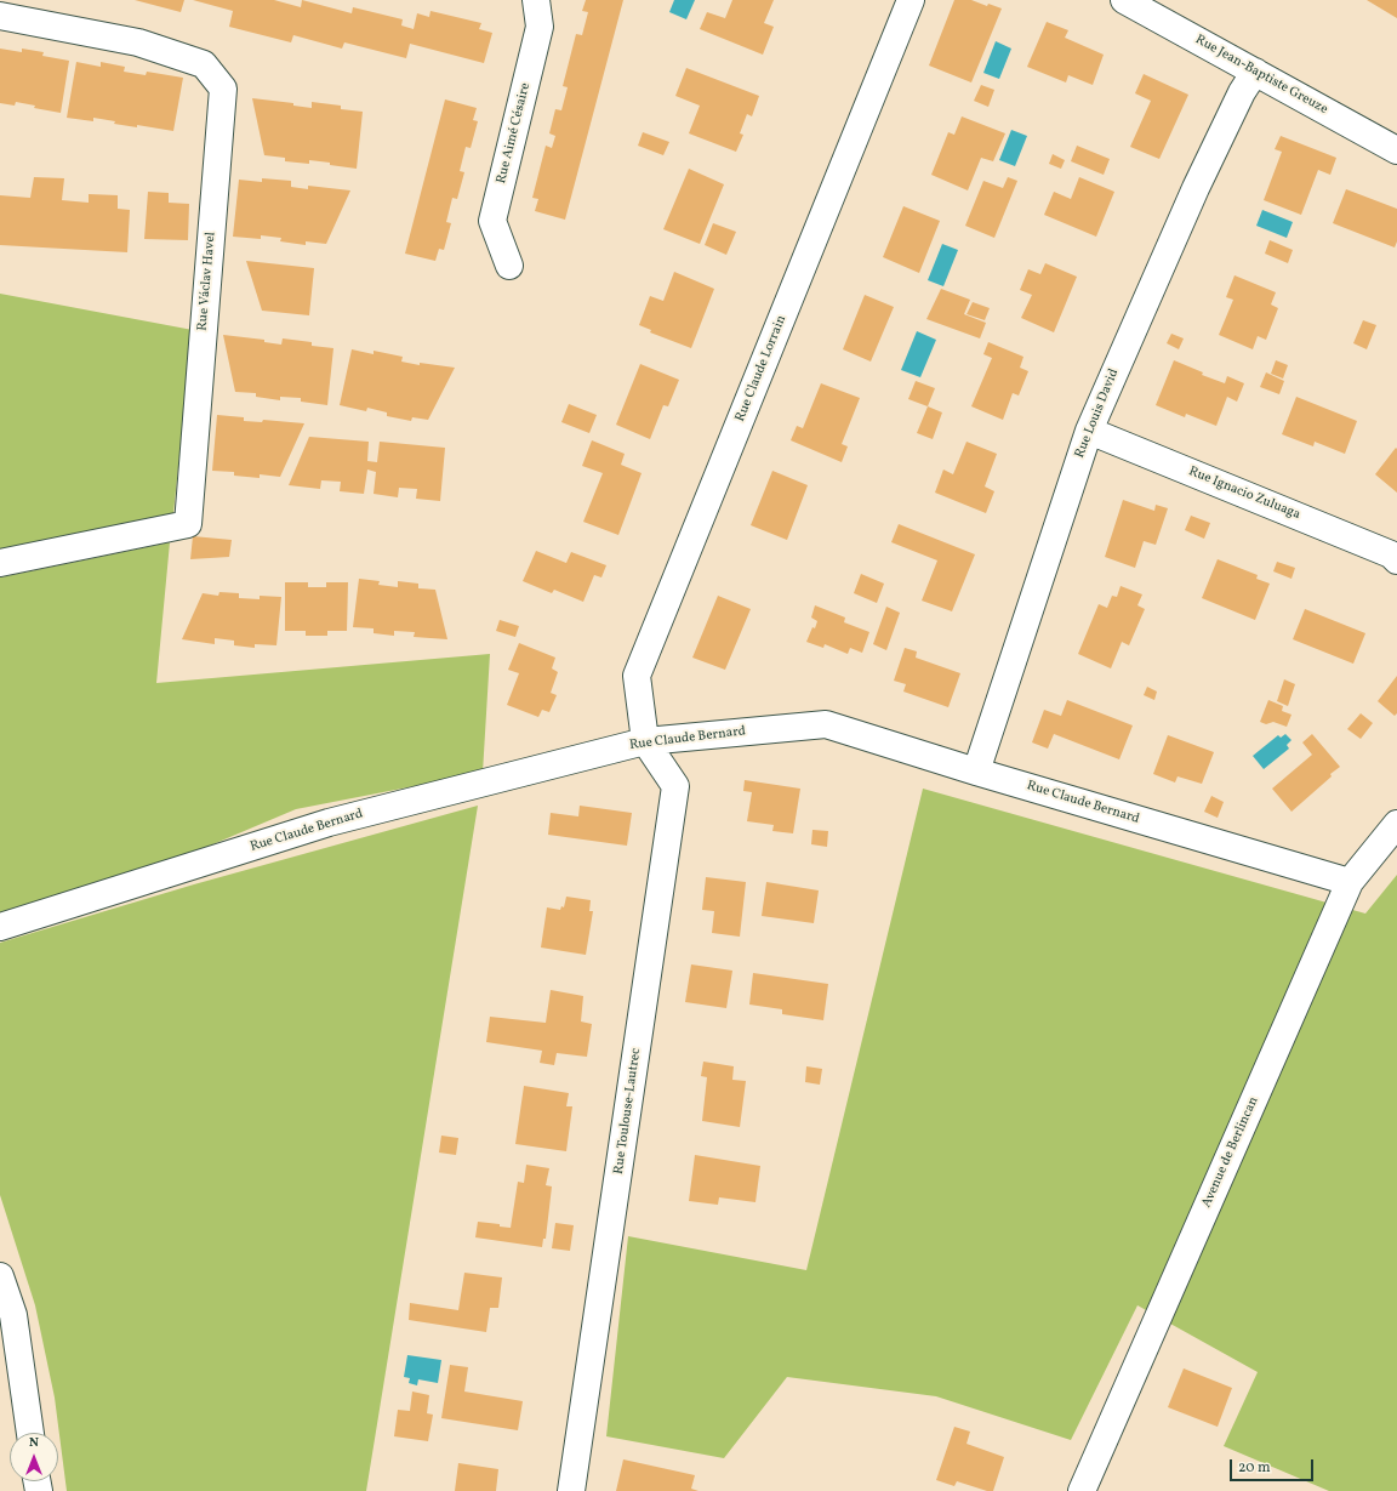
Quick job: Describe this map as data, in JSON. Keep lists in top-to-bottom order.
{
  "streets": {
    "street": [
      "Rue Jean-Baptiste Greuze",
      "Rue Aimé Césaire",
      "Rue Václav Havel",
      "Rue Claude Lorrain",
      "Rue Louis David",
      "Rue Ignacio Zuluaga",
      "Rue Claude Bernard",
      "Rue Toulouse-Lautrec",
      "Avenue de Berlincan"
    ]
  },
  "crossings": [
    ["Rue Jean-Baptiste Greuze", "Rue Louis David"],
    ["Rue Claude Lorrain", "Rue Claude Bernard"],
    ["Rue Claude Lorrain", "Rue Toulouse-Lautrec"],
    ["Rue Louis David", "Rue Ignacio Zuluaga"],
    ["Rue Louis David", "Rue Claude Bernard"],
    ["Rue Claude Bernard", "Rue Toulouse-Lautrec"],
    ["Rue Claude Bernard", "Avenue de Berlincan"]
  ],
  "scale_bar": "20 m",
  "north": "top"
}
